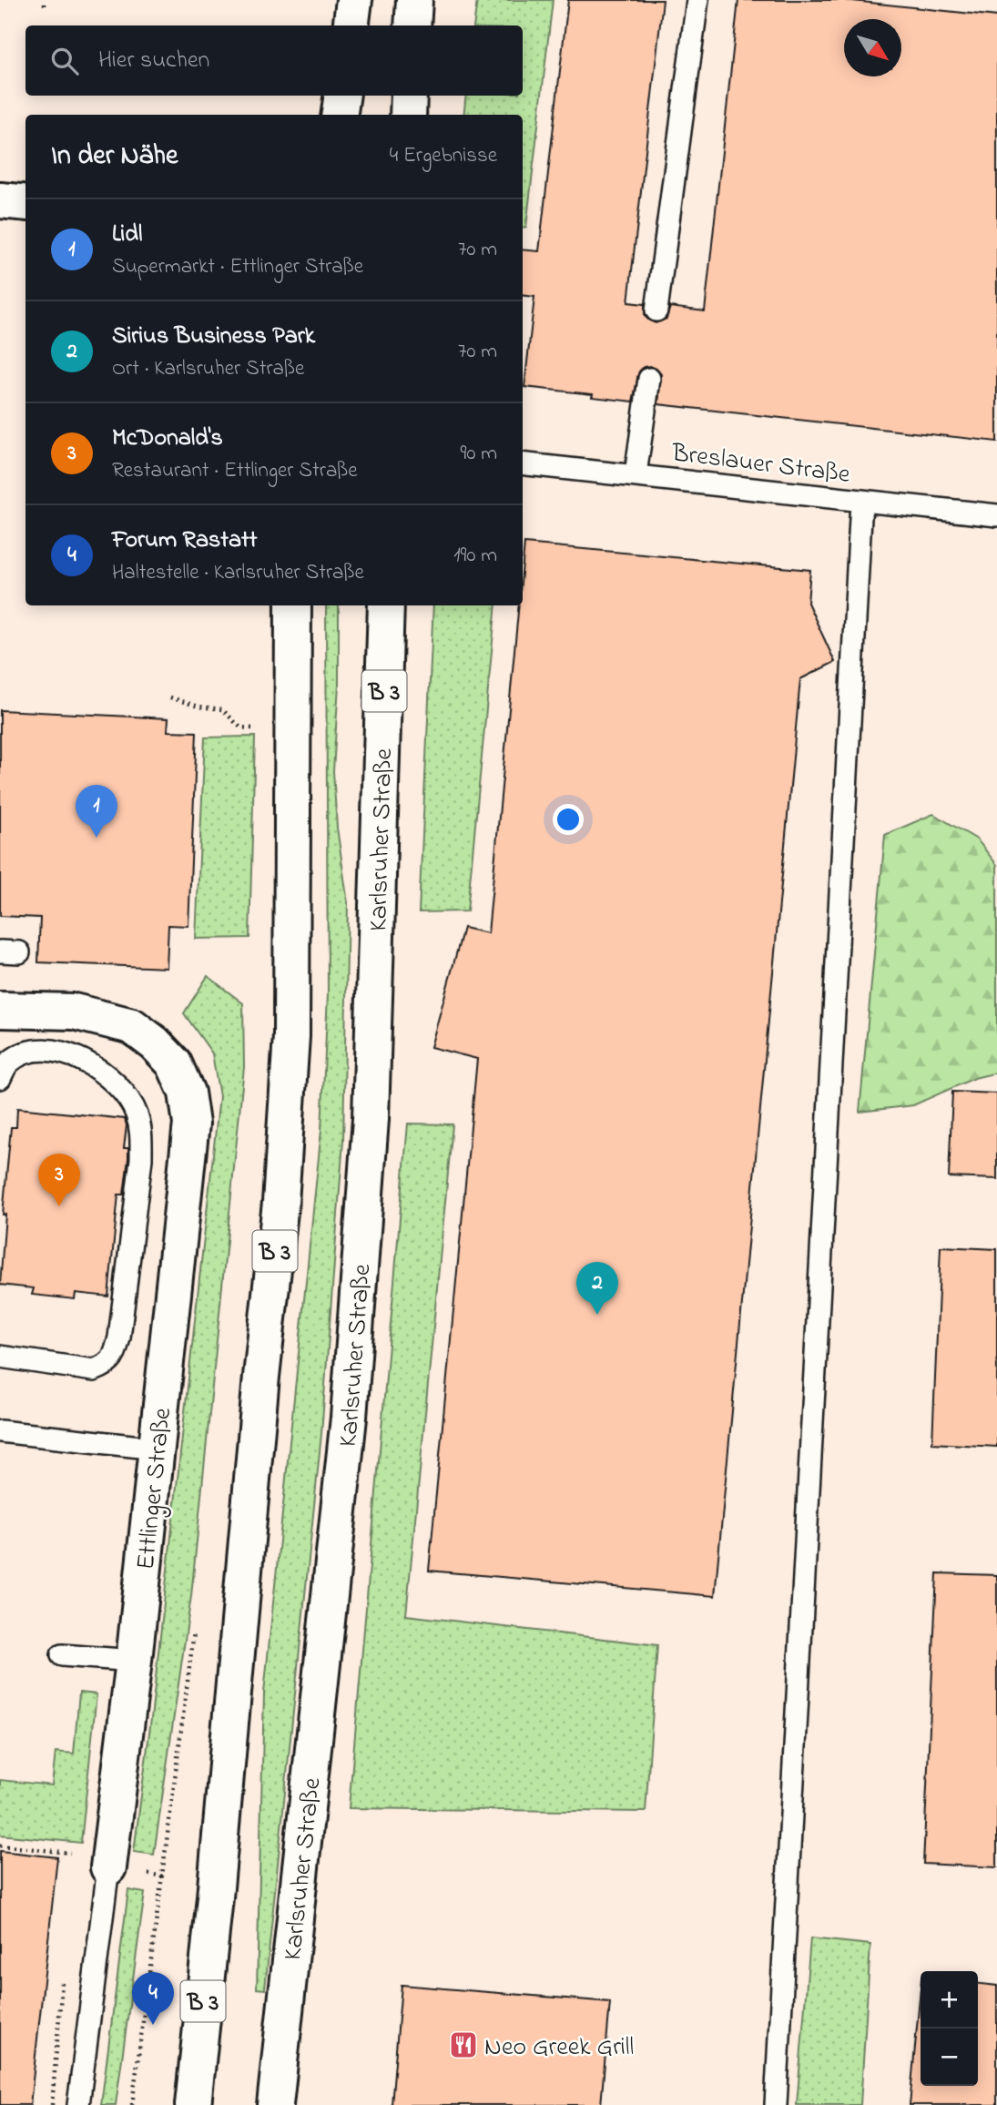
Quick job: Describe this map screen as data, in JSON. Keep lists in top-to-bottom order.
{
  "streets": {
    "main road": ["B 3", "Karlsruher Straße", "Ettlinger Straße"],
    "lane": ["Breslauer Straße"]
  },
  "places": {
    "restaurant": ["Neo Greek Grill"]
  },
  "north": "bottom right",
  "page": {
    "search": "Hier suchen",
    "heading": ["In der Nähe", "4 Ergebnisse"],
    "list": [
      {
        "mark": "1",
        "name": "Lidl",
        "note": "Supermarkt · Ettlinger Straße",
        "value": "70 m"
      },
      {
        "mark": "2",
        "name": "Sirius Business Park",
        "note": "Ort · Karlsruher Straße",
        "value": "70 m"
      },
      {
        "mark": "3",
        "name": "McDonald's",
        "note": "Restaurant · Ettlinger Straße",
        "value": "90 m"
      },
      {
        "mark": "4",
        "name": "Forum Rastatt",
        "note": "Haltestelle · Karlsruher Straße",
        "value": "190 m"
      }
    ],
    "pins": [
      "1",
      "3",
      "2",
      "4"
    ],
    "map_buttons": ["+", "−"]
  }
}
